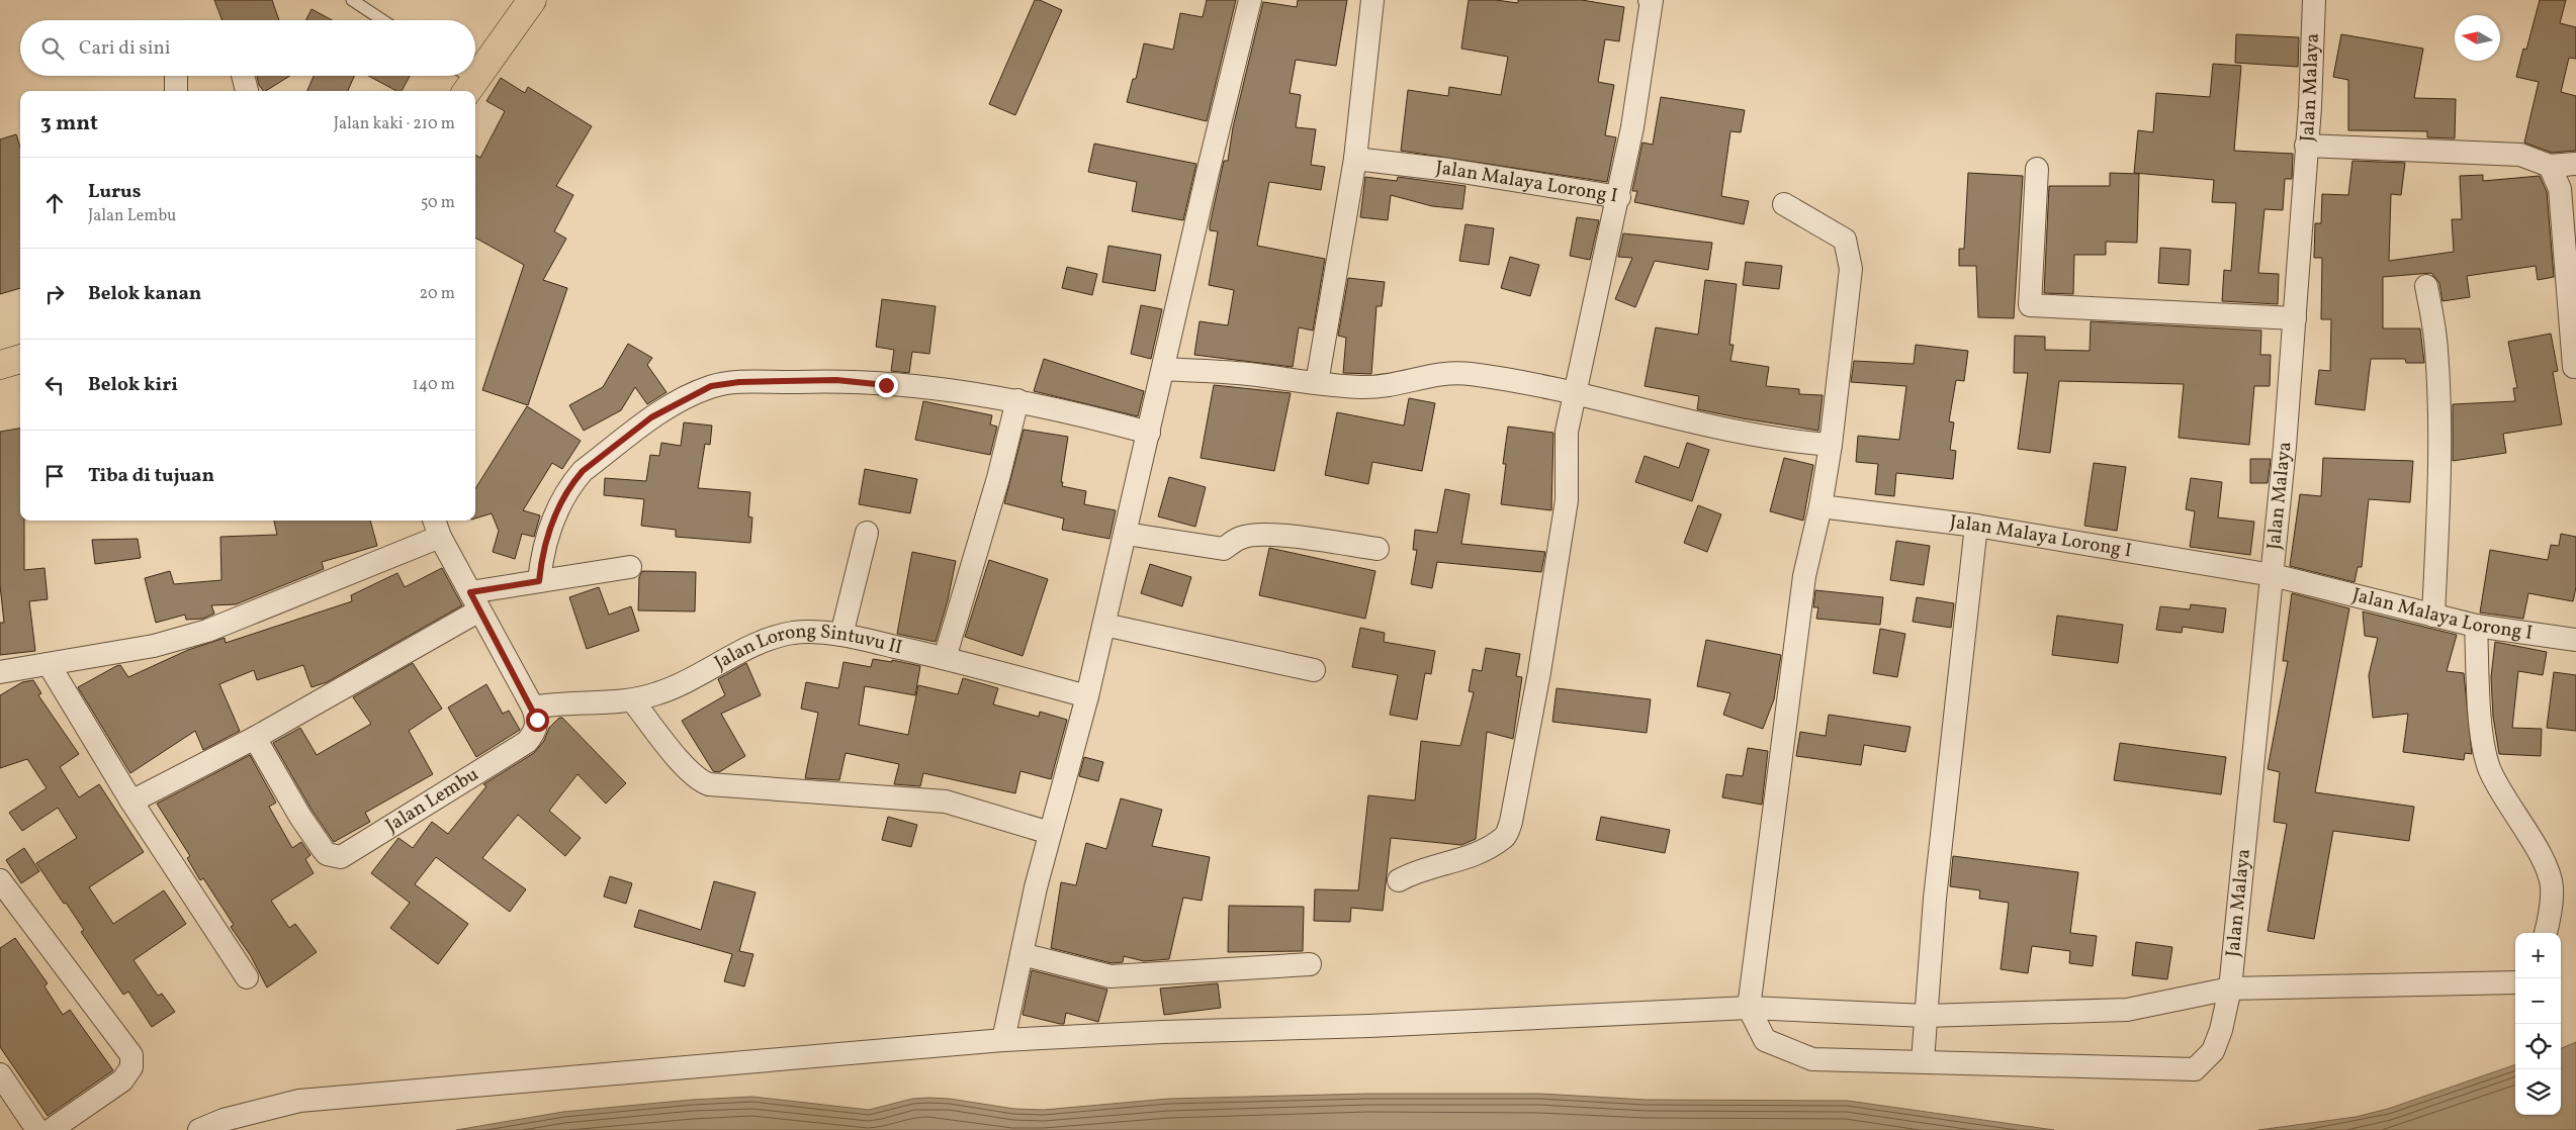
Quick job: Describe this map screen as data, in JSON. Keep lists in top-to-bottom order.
{
  "streets": {
    "street": [
      "Jalan Malaya",
      "Jalan Malaya Lorong I",
      "Jalan Lorong Sintuvu II",
      "Jalan Lembu"
    ]
  },
  "crossings": [
    ["Jalan Malaya", "Jalan Malaya Lorong I"],
    ["Jalan Lorong Sintuvu II", "Jalan Lembu"]
  ],
  "north": "left",
  "page": {
    "search": "Cari di sini",
    "heading": ["3 mnt", "Jalan kaki · 210 m"],
    "list": [
      ["Lurus", "Jalan Lembu", "50 m"],
      ["Belok kanan", "20 m"],
      ["Belok kiri", "140 m"],
      "Tiba di tujuan"
    ],
    "map_buttons": ["+", "−"]
  }
}
